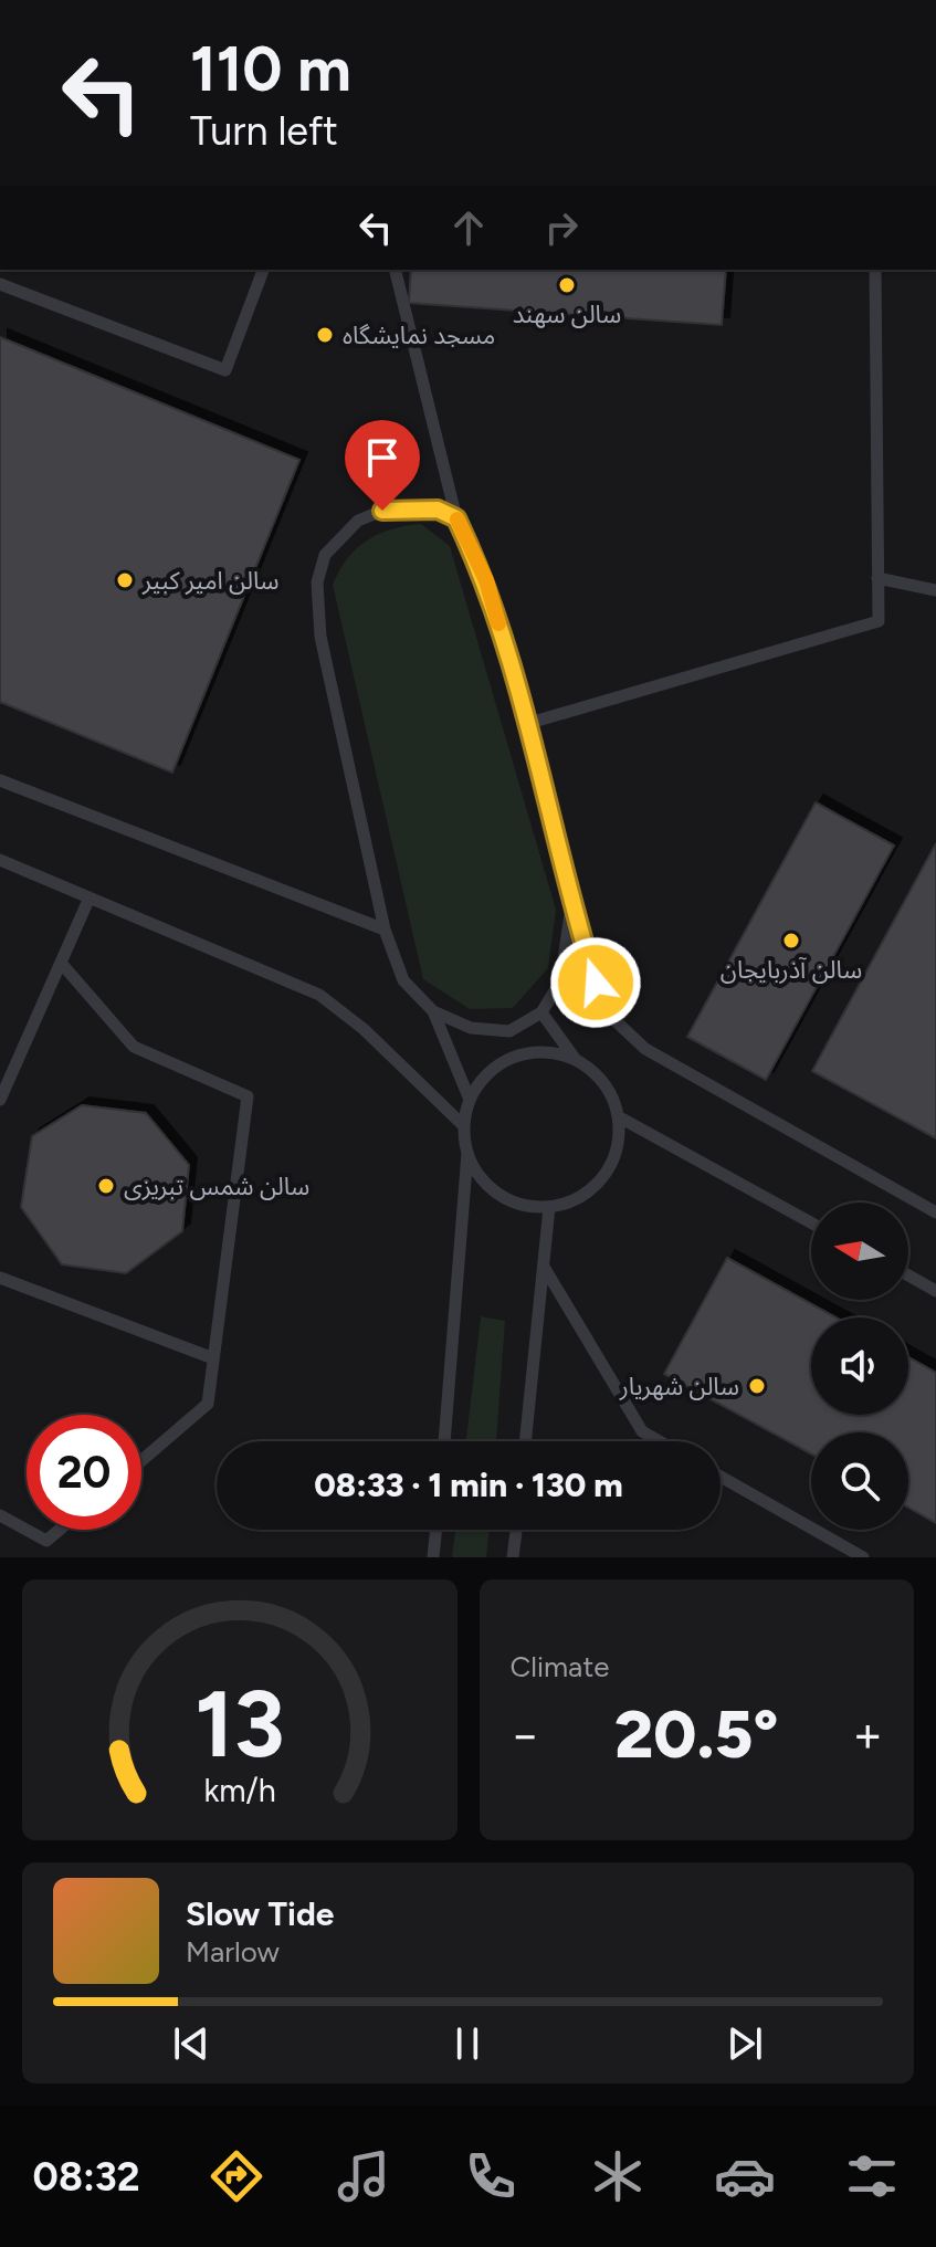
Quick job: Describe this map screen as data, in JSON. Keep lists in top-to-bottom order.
{
  "places": [
    "سالن سهند",
    "مسجد نمایشگاه",
    "سالن امیر کبیر",
    "سالن آذربایجان",
    "سالن شمس تبریزی",
    "سالن شهریار"
  ],
  "north": "left",
  "page": {
    "turn": ["110 m", "Turn left"],
    "limit": "20",
    "trip": "08:33 · 1 min · 130 m",
    "tile": "Climate",
    "heat": ["−", "20.5°", "+"],
    "song": ["Slow Tide", "Marlow"],
    "tabs": "08:32",
    "gauge": ["13", "km/h"]
  }
}
